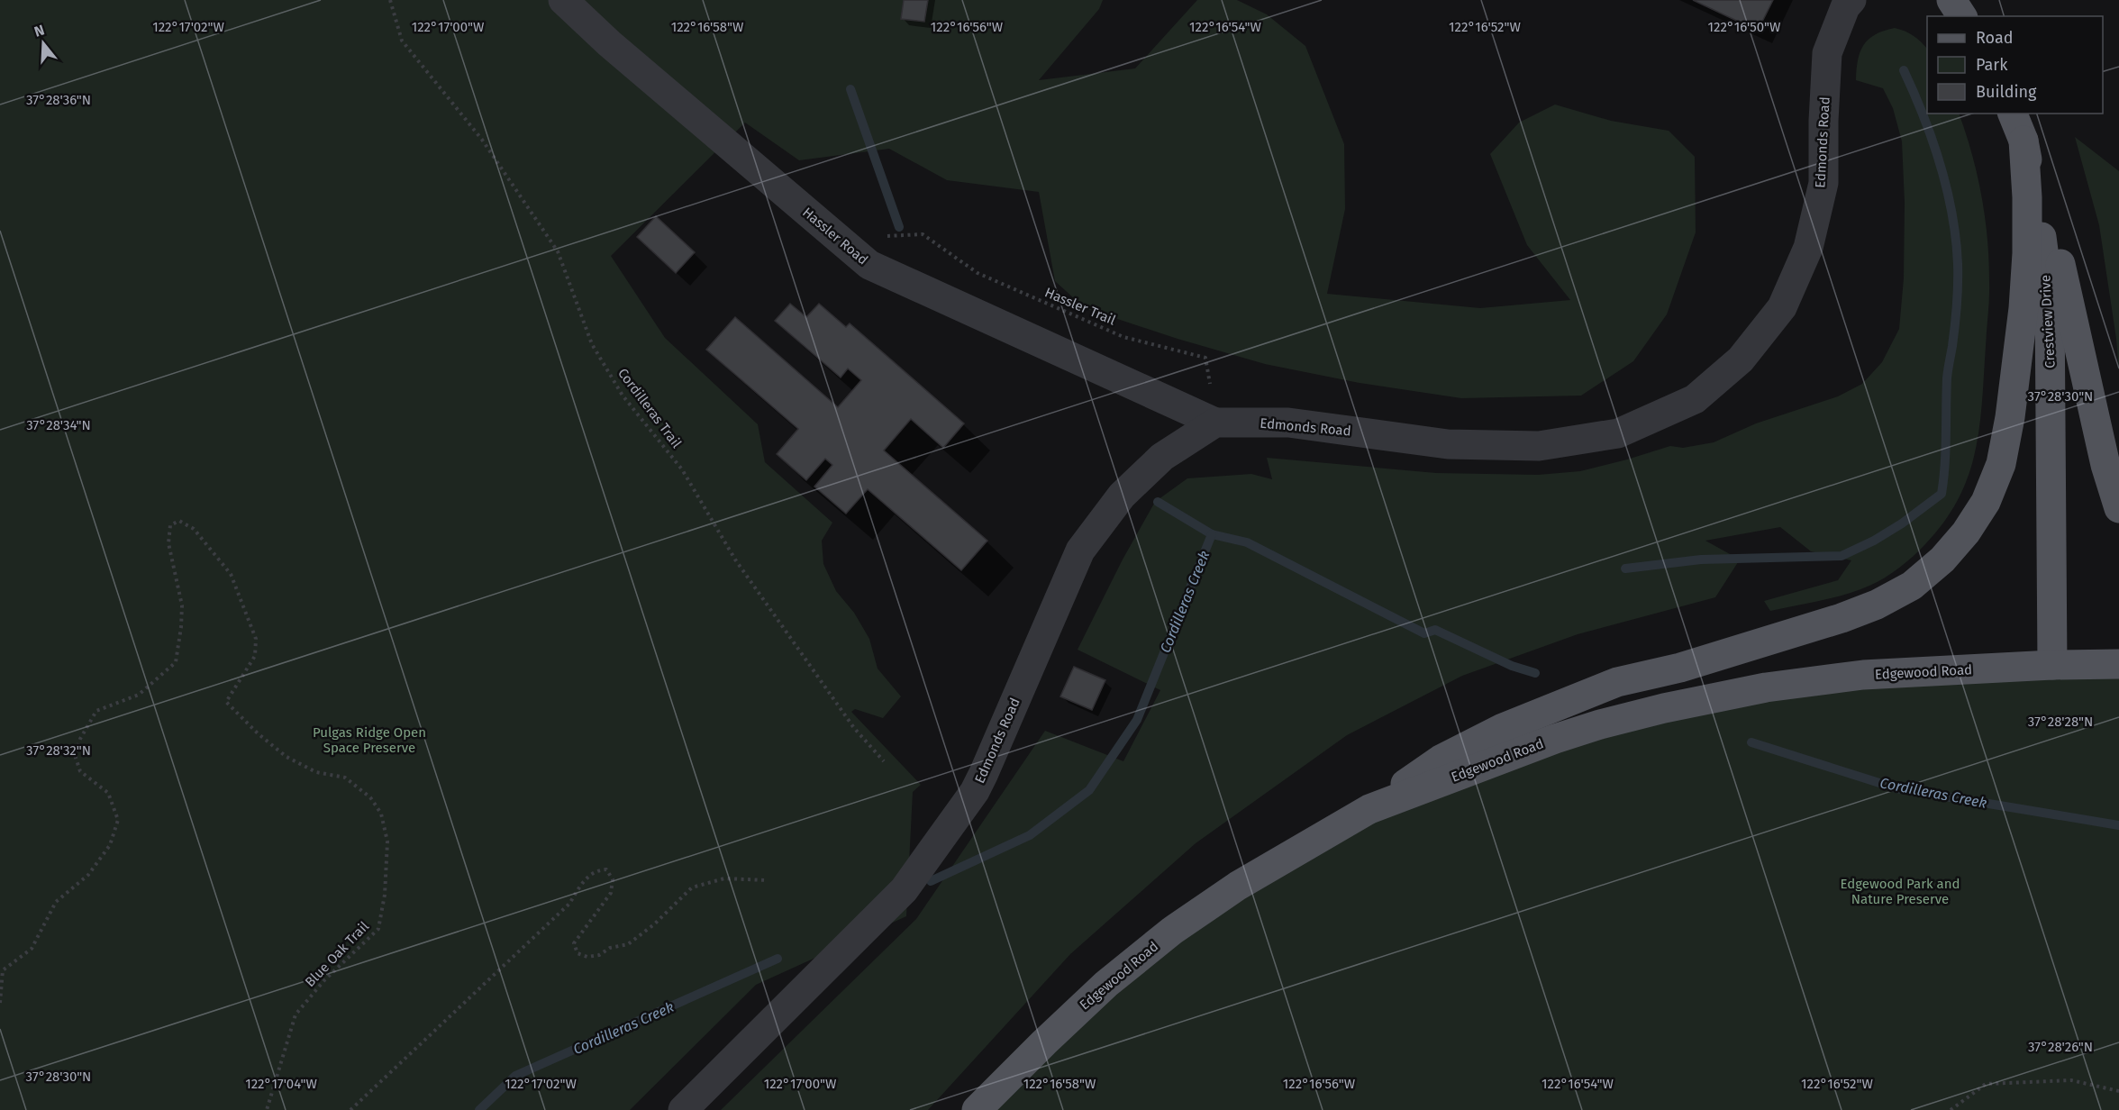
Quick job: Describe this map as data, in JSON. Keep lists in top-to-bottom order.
{
  "streets": {
    "main road": ["Crestview Drive", "Edgewood Road"],
    "street": ["Edmonds Road", "Hassler Road"],
    "path": ["Hassler Trail", "Cordilleras Trail", "Blue Oak Trail"]
  },
  "crossings": [
    ["Edmonds Road", "Hassler Road"],
    ["Edmonds Road", "Hassler Trail"],
    ["Hassler Road", "Hassler Trail"],
    ["Crestview Drive", "Edgewood Road"]
  ],
  "water": ["Cordilleras Creek"],
  "parks": ["Pulgas Ridge Open Space Preserve", "Edgewood Park and Nature Preserve"],
  "legend": ["Road", "Park", "Building"],
  "north": "top",
  "coordinates": [
    "122°17'02\"W",
    "122°17'00\"W",
    "122°16'58\"W",
    "122°16'56\"W",
    "122°16'54\"W",
    "122°16'52\"W",
    "122°16'50\"W",
    "37°28'36\"N",
    "37°28'30\"N",
    "37°28'34\"N",
    "37°28'28\"N",
    "37°28'32\"N",
    "37°28'26\"N",
    "122°17'04\"W"
  ]
}
